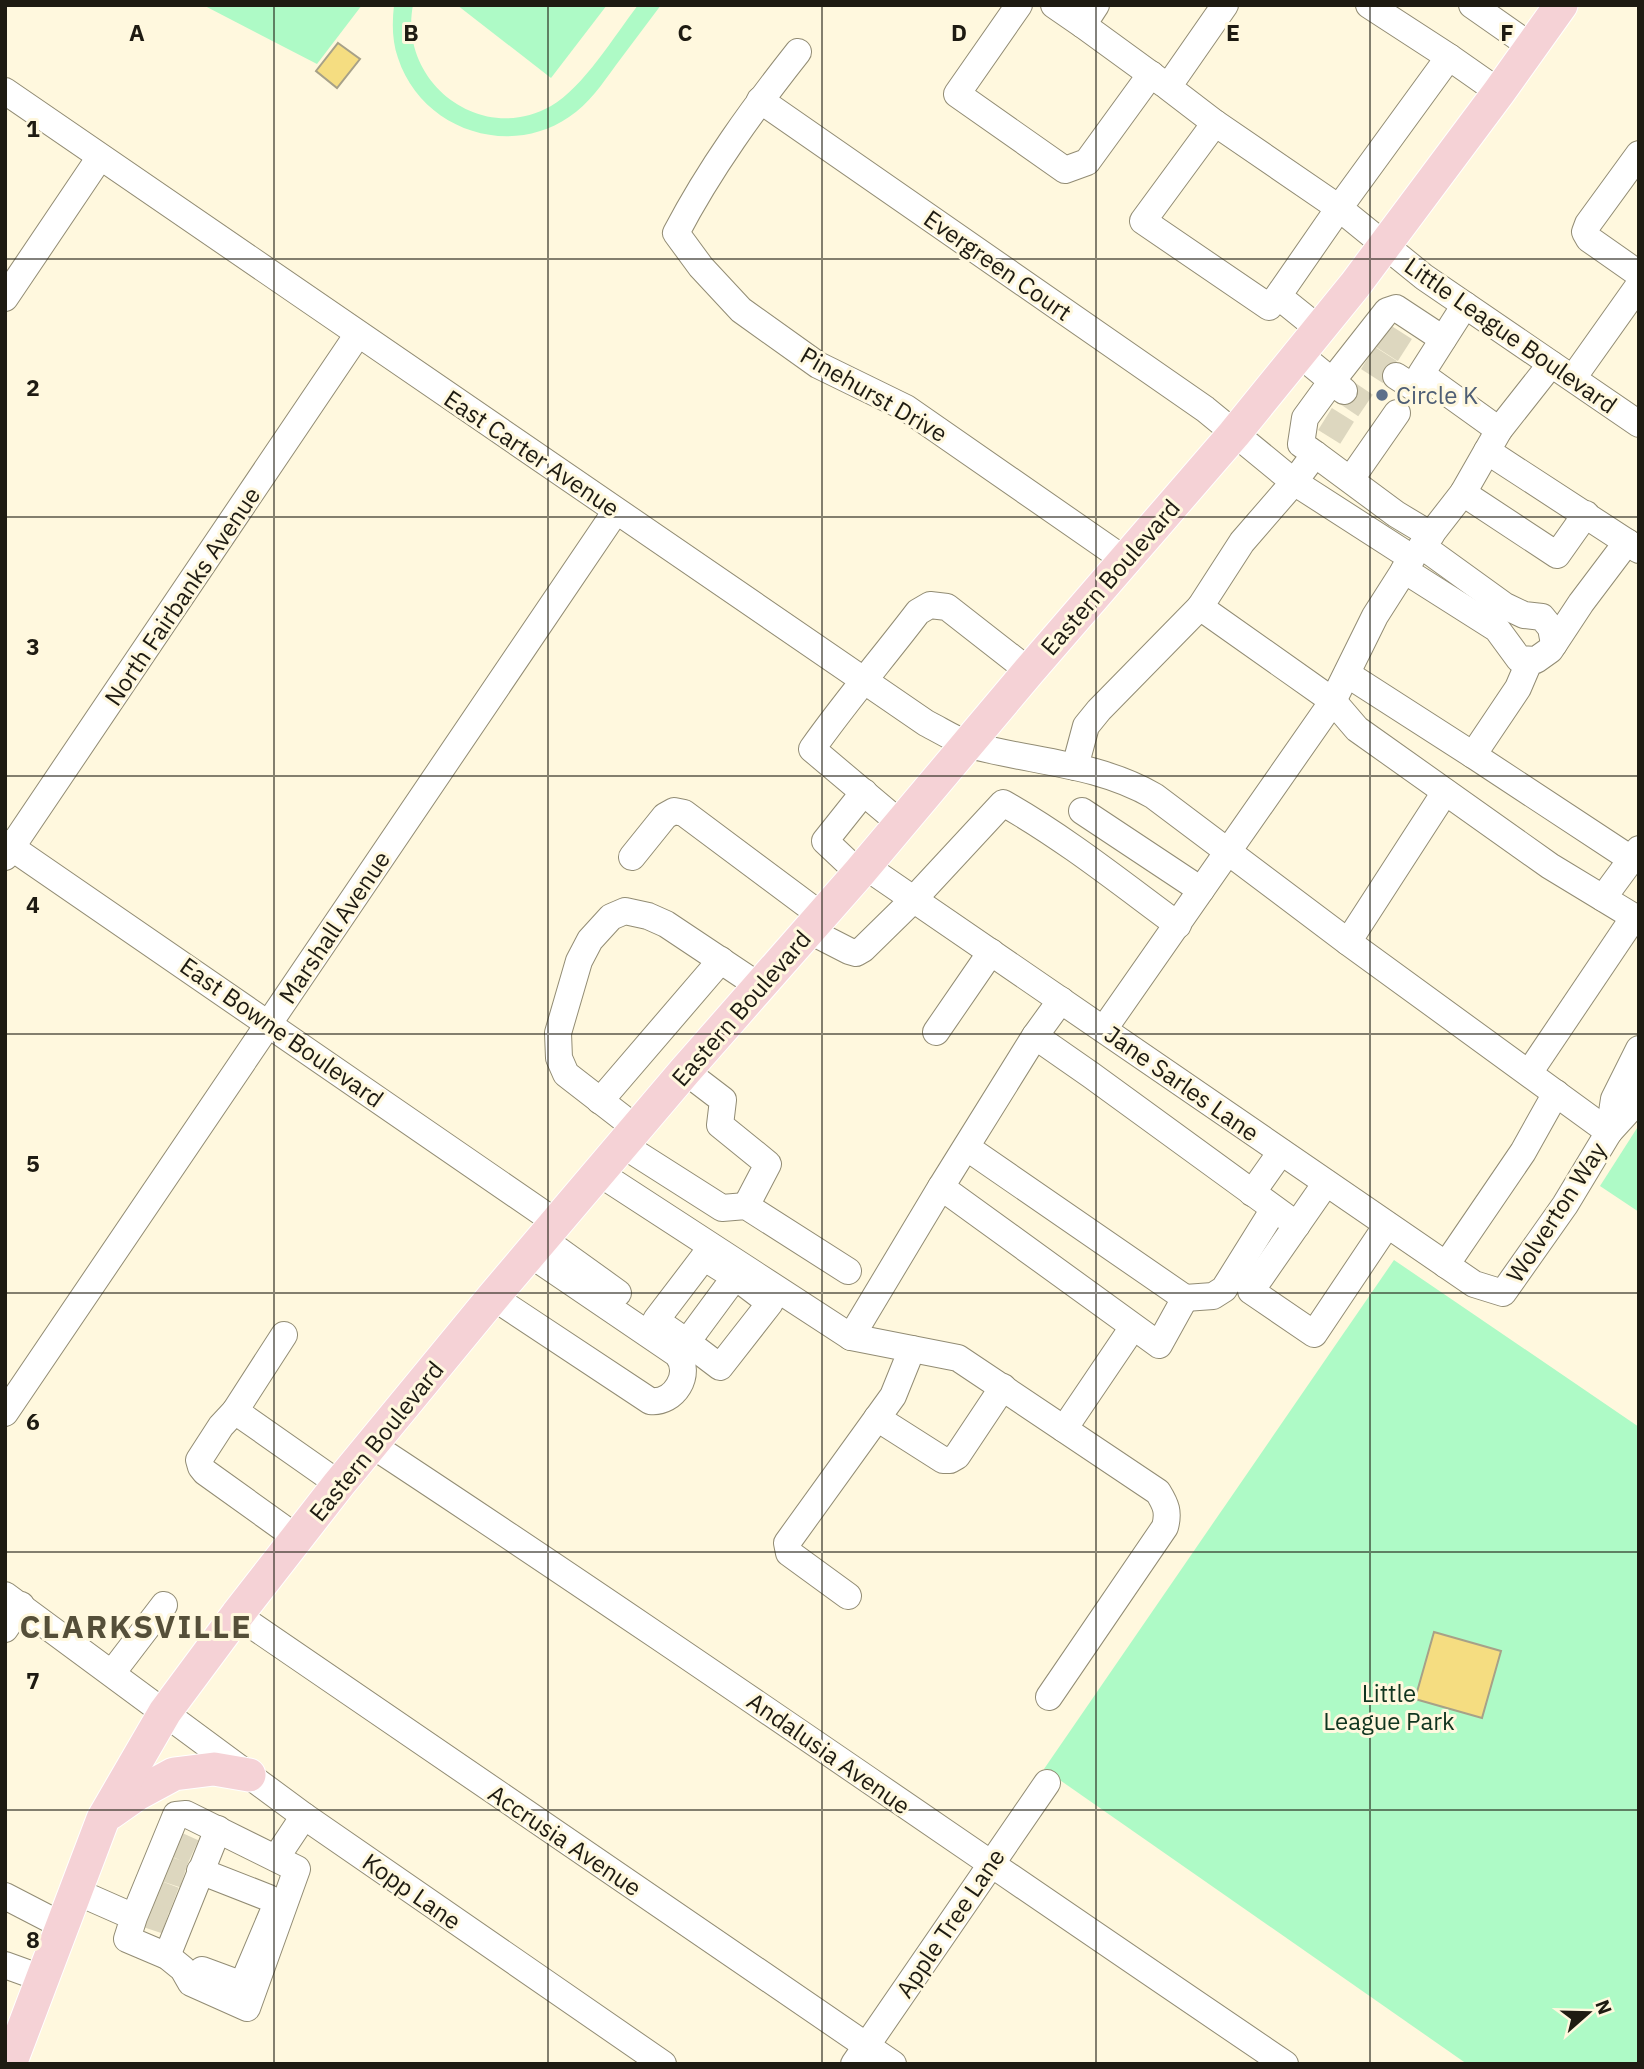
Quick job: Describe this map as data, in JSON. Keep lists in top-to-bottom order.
{
  "streets": {
    "main road": ["Eastern Boulevard"],
    "street": [
      "Evergreen Court",
      "Little League Boulevard",
      "Pinehurst Drive",
      "East Carter Avenue",
      "North Fairbanks Avenue",
      "Marshall Avenue",
      "East Bowne Boulevard",
      "Jane Sarles Lane",
      "Wolverton Way",
      "Andalusia Avenue",
      "Accrusia Avenue",
      "Kopp Lane",
      "Apple Tree Lane"
    ]
  },
  "crossings": [
    ["Evergreen Court", "Pinehurst Drive"],
    ["Evergreen Court", "Eastern Boulevard"],
    ["Little League Boulevard", "Eastern Boulevard"],
    ["Pinehurst Drive", "Eastern Boulevard"],
    ["East Carter Avenue", "Eastern Boulevard"],
    ["East Carter Avenue", "North Fairbanks Avenue"],
    ["East Carter Avenue", "Marshall Avenue"],
    ["East Carter Avenue", "Wolverton Way"],
    ["Eastern Boulevard", "East Bowne Boulevard"],
    ["Eastern Boulevard", "Jane Sarles Lane"],
    ["Eastern Boulevard", "Andalusia Avenue"],
    ["Eastern Boulevard", "Accrusia Avenue"],
    ["Eastern Boulevard", "Kopp Lane"],
    ["North Fairbanks Avenue", "East Bowne Boulevard"],
    ["Marshall Avenue", "East Bowne Boulevard"],
    ["Jane Sarles Lane", "Wolverton Way"],
    ["Andalusia Avenue", "Apple Tree Lane"],
    ["Accrusia Avenue", "Apple Tree Lane"]
  ],
  "districts": ["CLARKSVILLE"],
  "parks": ["Little League Park"],
  "places": ["Circle K"],
  "north": "right",
  "grid": {
    "columns": [
      "A",
      "B",
      "C",
      "D",
      "E",
      "F"
    ],
    "rows": [
      "1",
      "2",
      "3",
      "4",
      "5",
      "6",
      "7",
      "8"
    ]
  }
}
